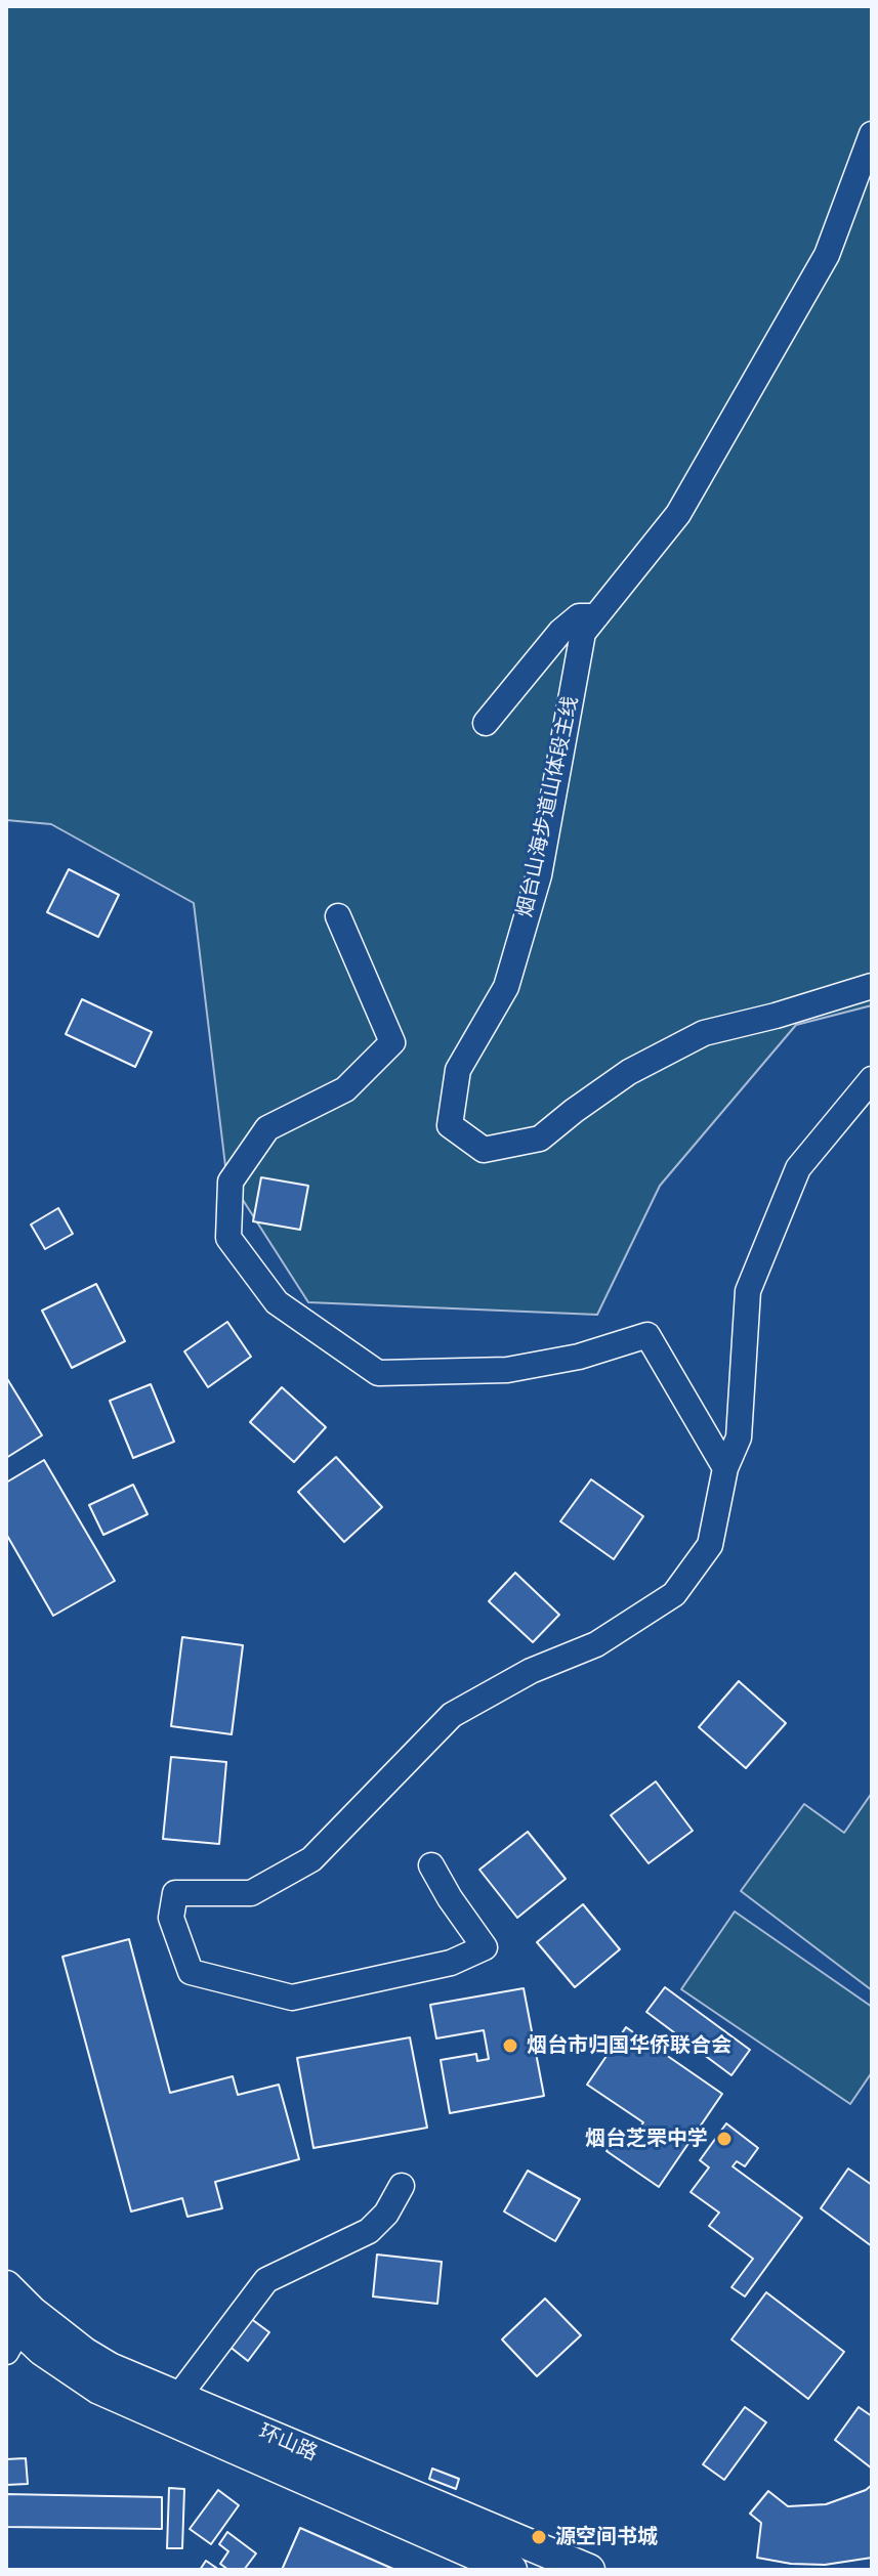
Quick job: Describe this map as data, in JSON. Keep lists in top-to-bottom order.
{
  "streets": {
    "main road": ["环山路"],
    "street": ["烟台山海步道山体段主线"]
  },
  "places": ["烟台市归国华侨联合会", "烟台芝罘中学", "源空间书城"]
}
